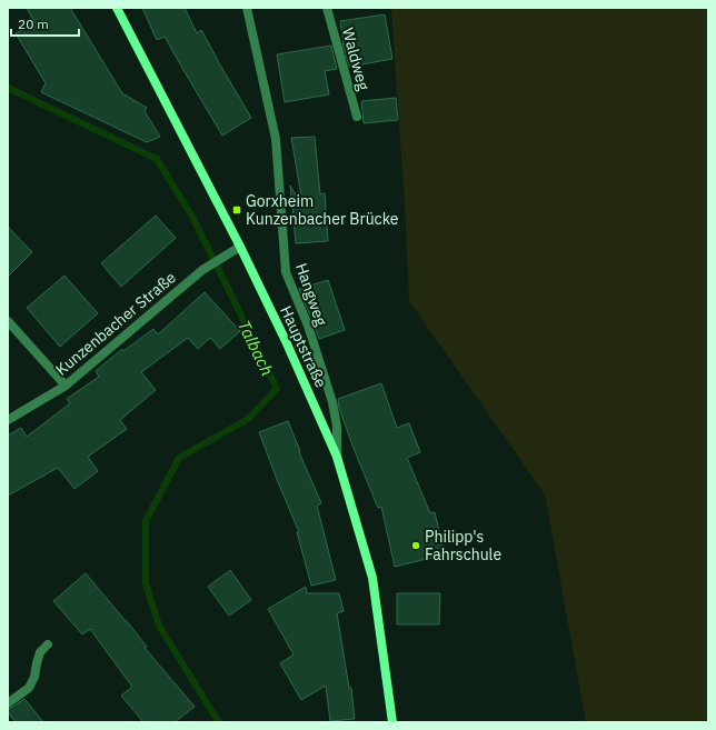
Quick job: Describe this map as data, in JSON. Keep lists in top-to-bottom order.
{
  "streets": {
    "main road": ["Hauptstraße"],
    "street": ["Waldweg", "Hangweg", "Kunzenbacher Straße"]
  },
  "crossings": [
    ["Hangweg", "Hauptstraße"],
    ["Kunzenbacher Straße", "Hauptstraße"]
  ],
  "water": ["Talbach"],
  "places": {
    "transit": ["Gorxheim Kunzenbacher Brücke"],
    "other": ["Philipp's Fahrschule"]
  },
  "scale_bar": "20 m"
}
